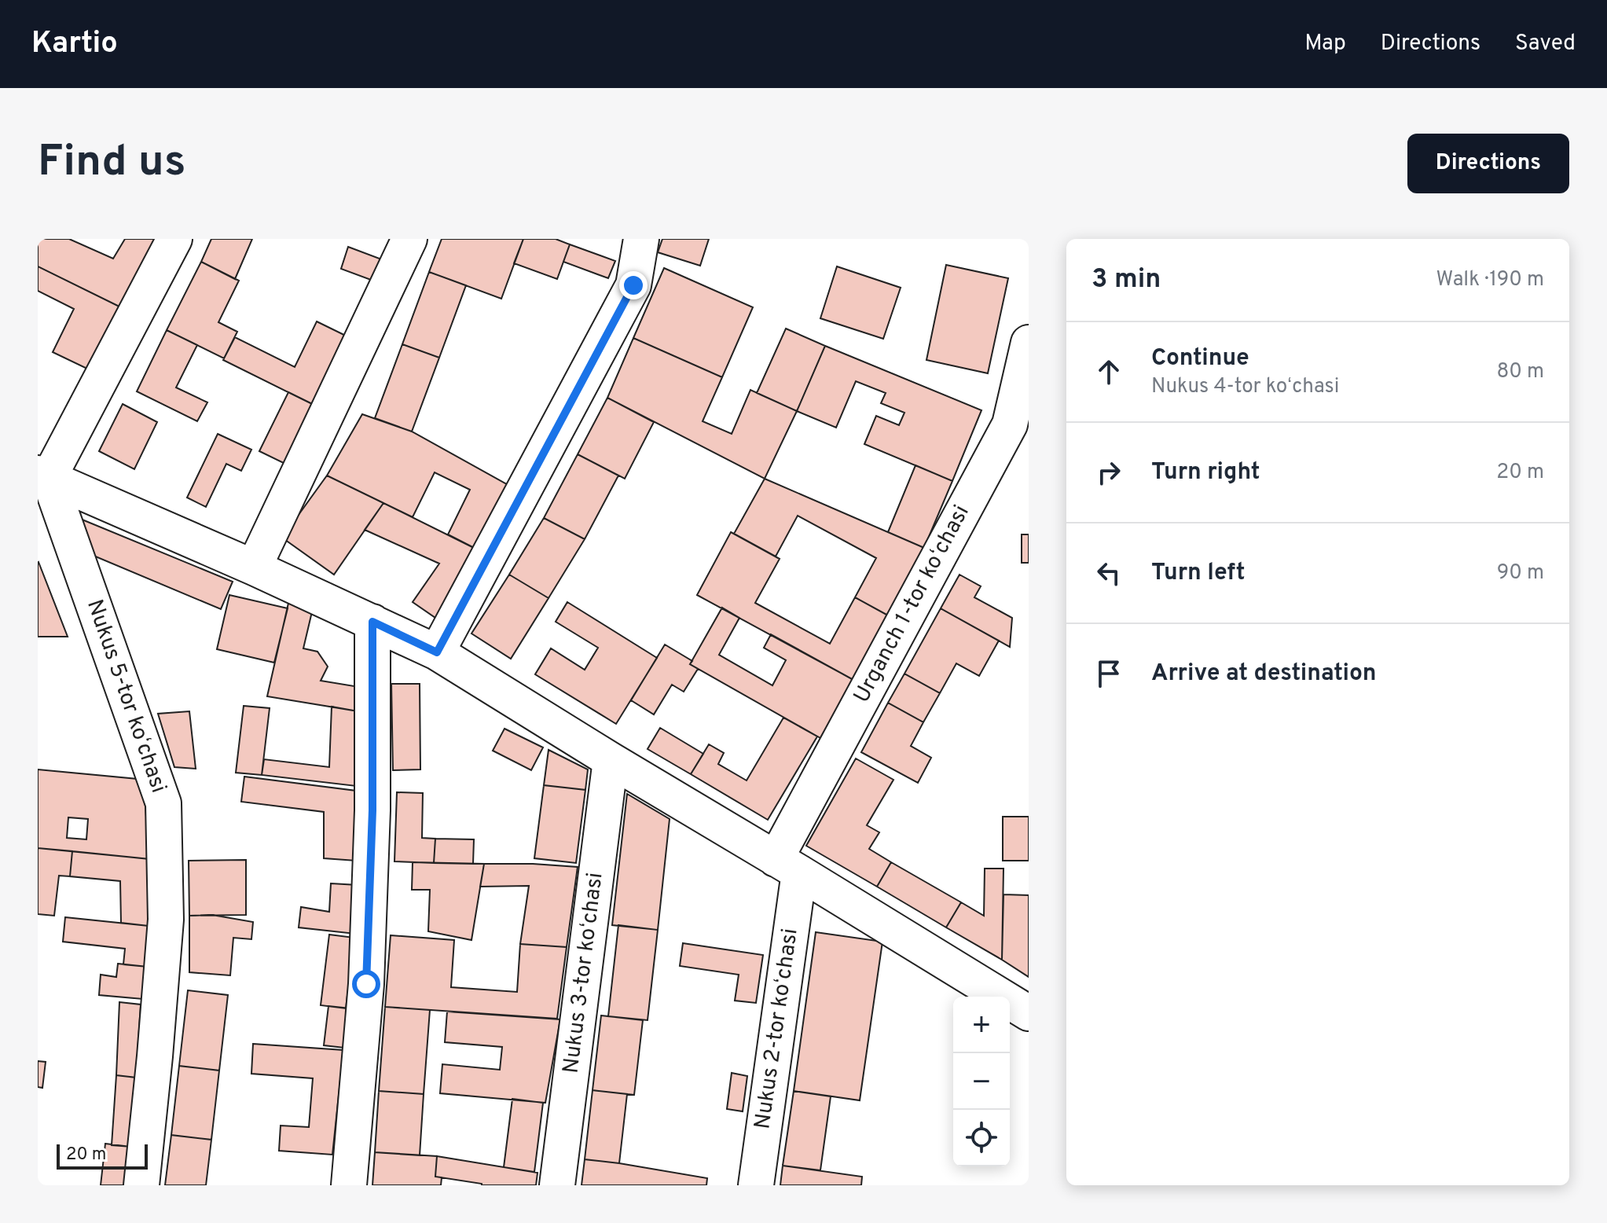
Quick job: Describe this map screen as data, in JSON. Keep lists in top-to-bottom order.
{
  "streets": {
    "street": [
      "Urganch 1-tor koʻchasi",
      "Nukus 5-tor koʻchasi",
      "Nukus 3-tor koʻchasi",
      "Nukus 2-tor koʻchasi"
    ]
  },
  "crossings": [
    ["Urganch 1-tor koʻchasi", "Nukus 2-tor koʻchasi"]
  ],
  "scale_bar": "20 m",
  "page": {
    "header": "Kartio",
    "nav": ["Map", "Directions", "Saved"],
    "buttons": "Directions",
    "title": "Find us",
    "heading": ["3 min", "Walk · 190 m"],
    "list": [
      ["Continue", "Nukus 4-tor koʻchasi", "80 m"],
      ["Turn right", "20 m"],
      ["Turn left", "90 m"],
      "Arrive at destination"
    ],
    "map_buttons": ["+", "−"],
    "scale": "20 m"
  }
}
